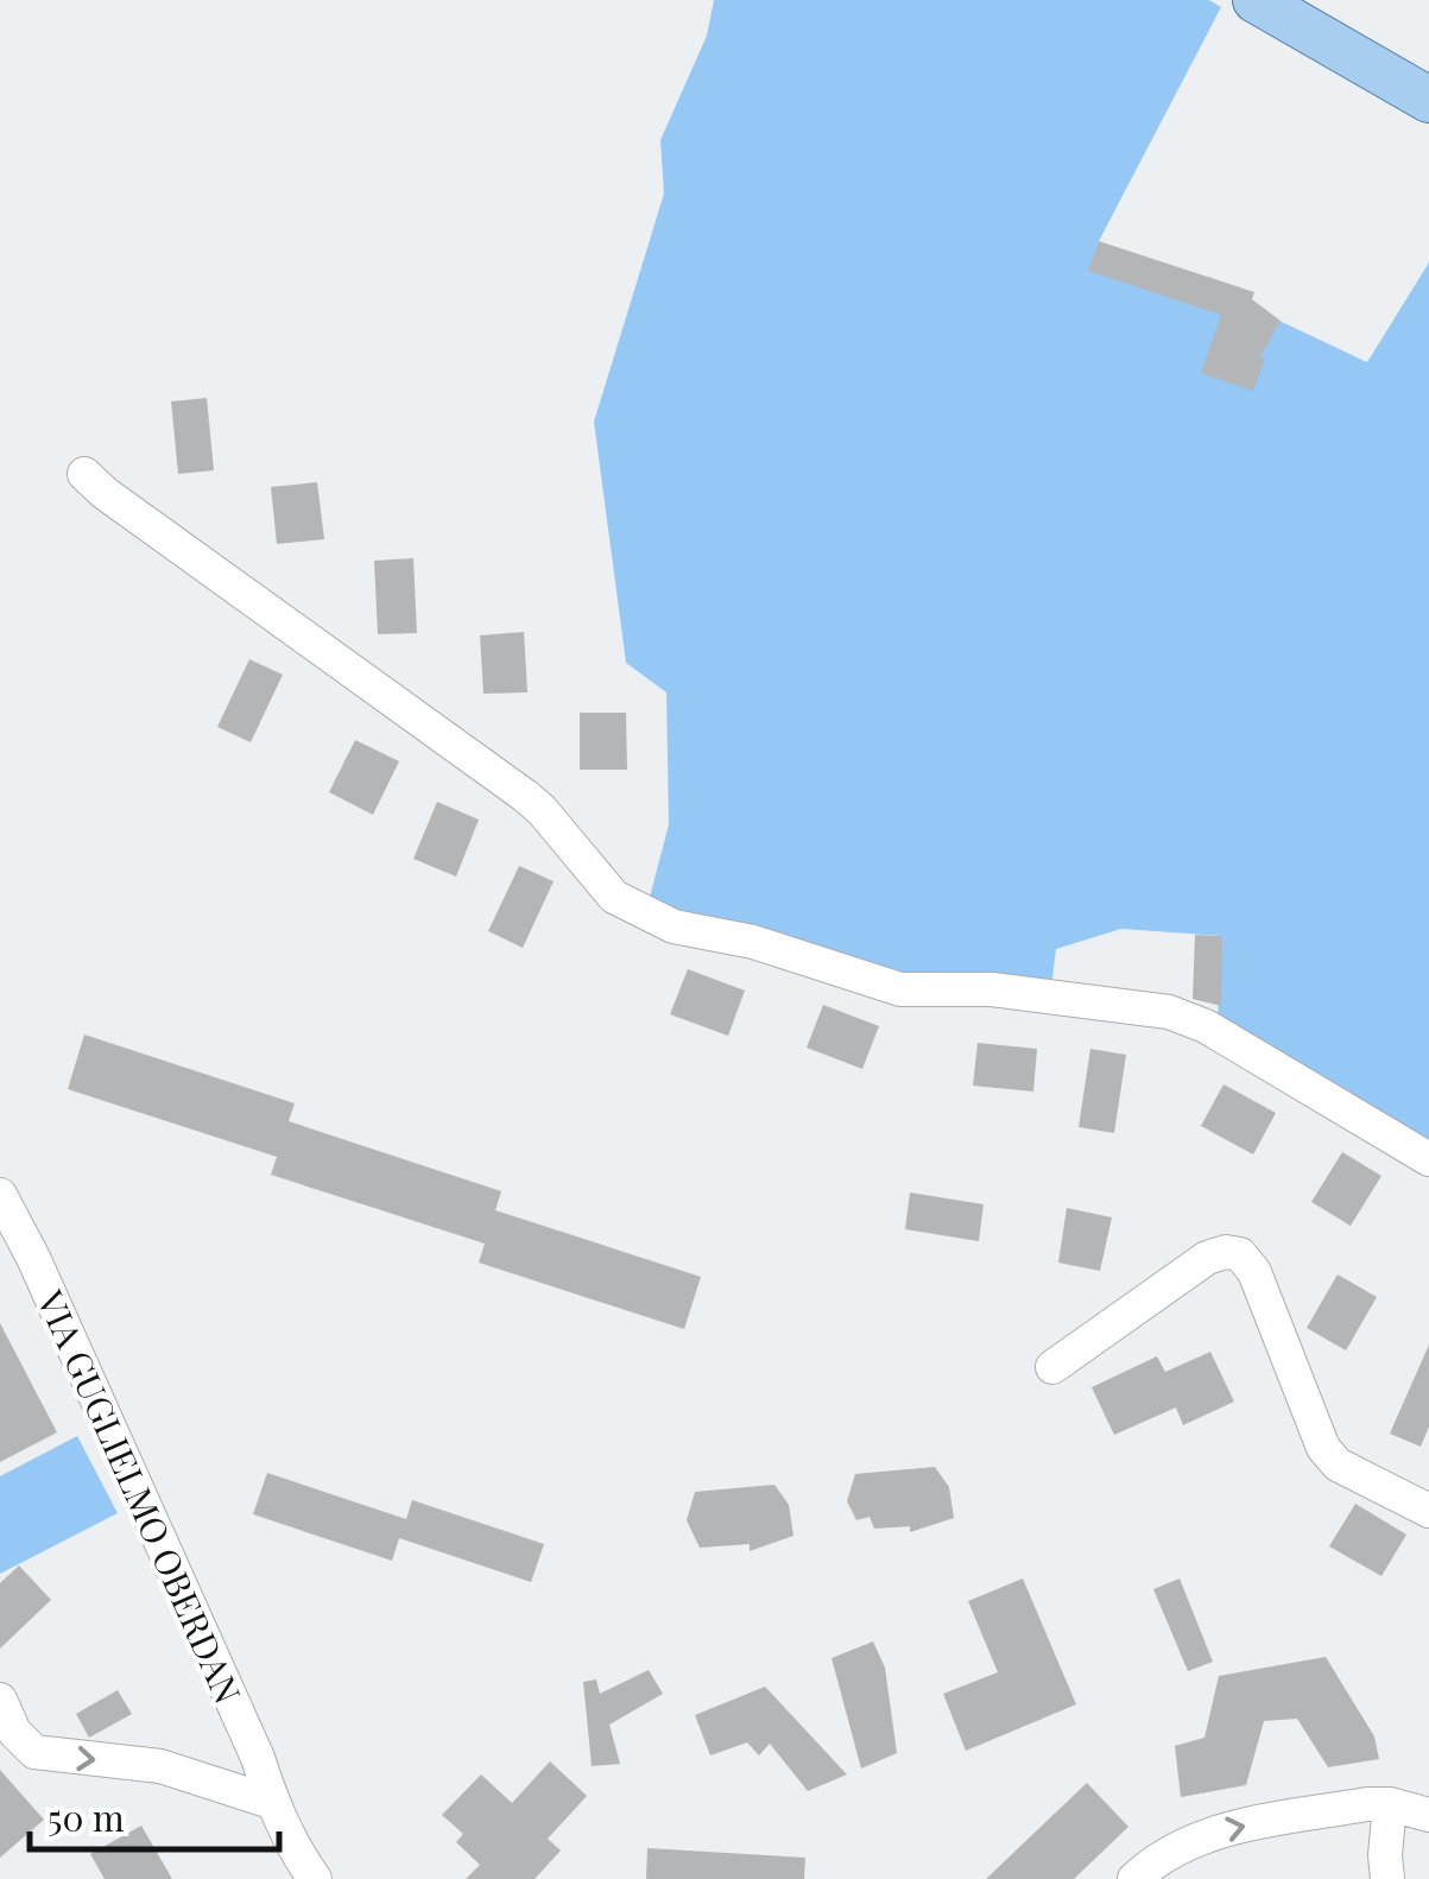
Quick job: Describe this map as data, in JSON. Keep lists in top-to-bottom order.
{
  "streets": {
    "street": ["VIA GUGLIELMO OBERDAN"]
  },
  "scale_bar": "50 m"
}
